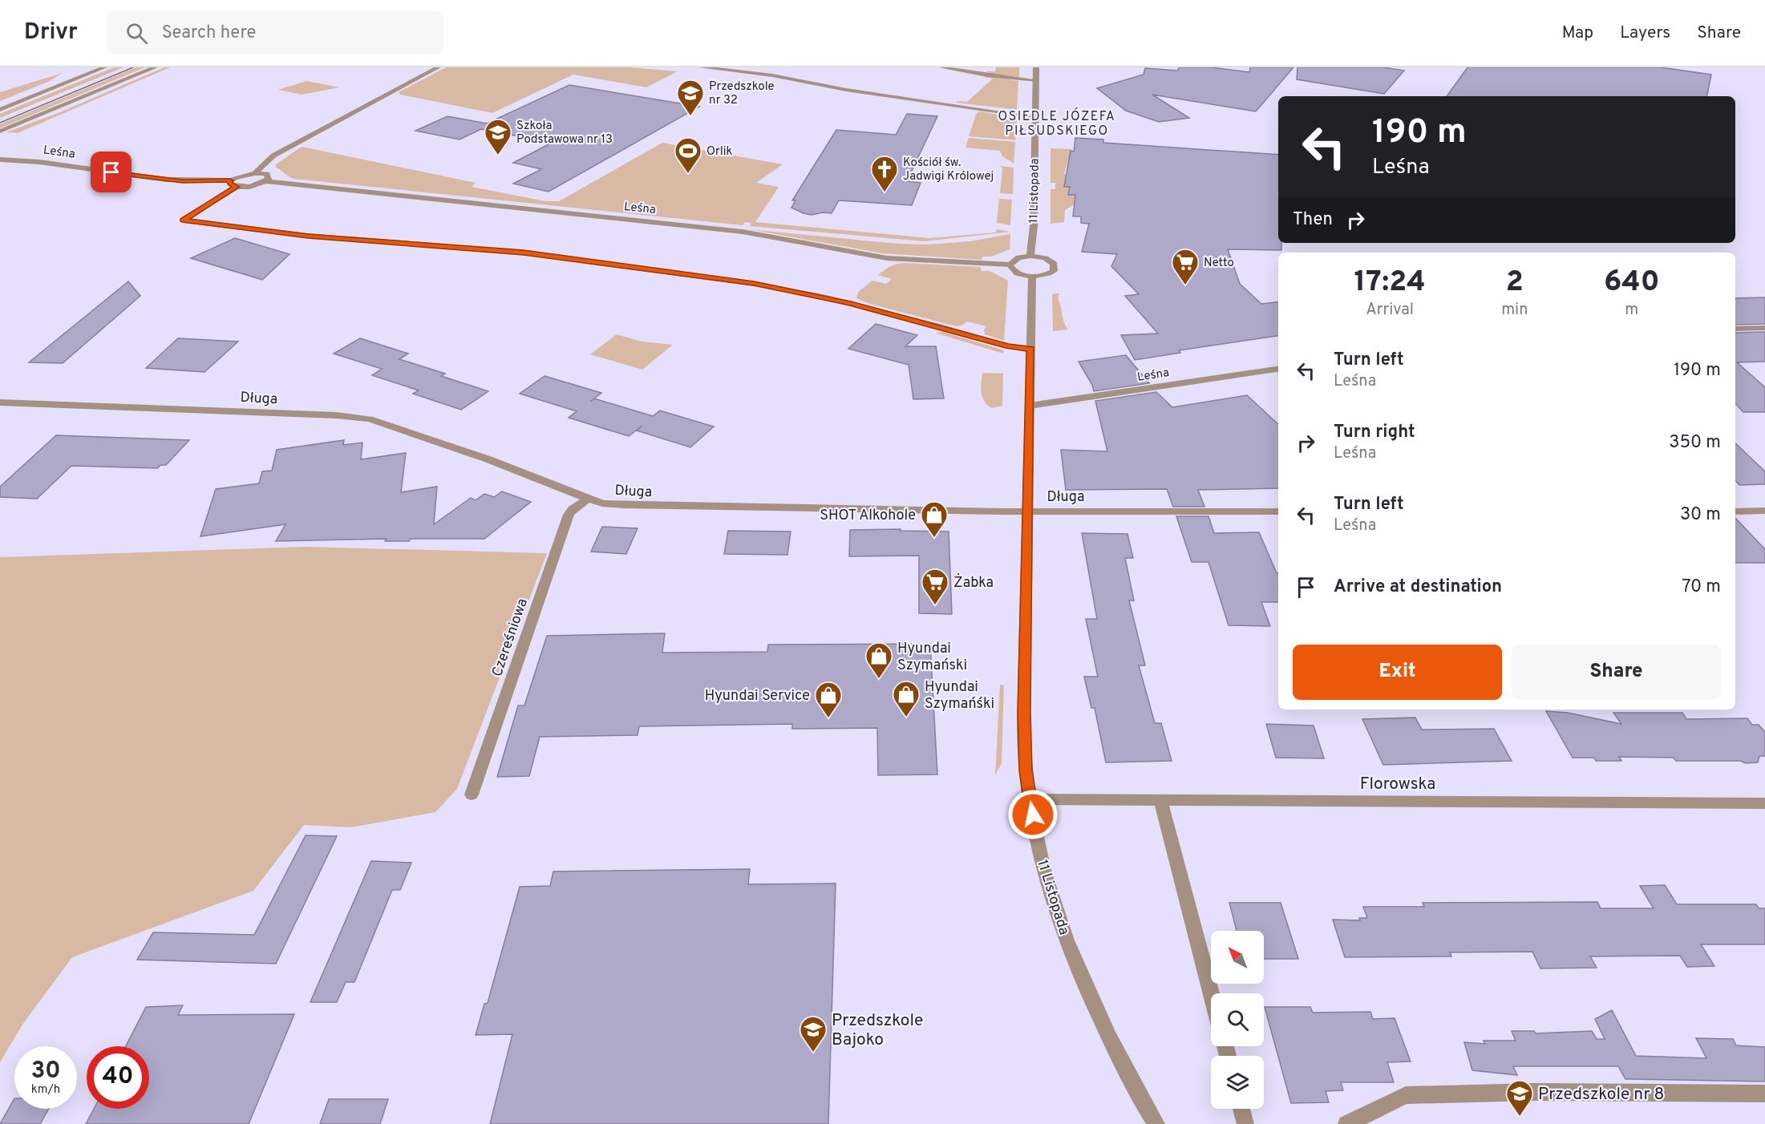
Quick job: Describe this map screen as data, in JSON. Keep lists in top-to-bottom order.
{
  "streets": {
    "street": [
      "Leśna",
      "11 Listopada",
      "Długa",
      "Czereśniowa",
      "Florowska"
    ]
  },
  "crossings": [
    ["Leśna", "11 Listopada"],
    ["11 Listopada", "Długa"],
    ["11 Listopada", "Florowska"],
    ["Długa", "Czereśniowa"]
  ],
  "districts": ["OSIEDLE JÓZEFA PIŁSUDSKIEGO"],
  "places": {
    "school or university": [
      "Przedszkole nr 32",
      "Szkoła Podstawowa nr 13",
      "Przedszkole Bajoko",
      "Przedszkole nr 8"
    ],
    "sports": ["Orlik"],
    "church": ["Kościół św. Jadwigi Królowej"],
    "supermarket": ["Netto", "Żabka"],
    "shop": [
      "SHOT Alkohole",
      "Hyundai Szymański",
      "Hyundai Szymańśki",
      "Hyundai Service"
    ]
  },
  "north": "top left",
  "page": {
    "header": "Drivr",
    "search": "Search here",
    "nav": ["Map", "Layers", "Share"],
    "turn": ["190 m", "Leśna"],
    "then": "Then",
    "eta": [
      "17:24",
      "Arrival",
      "2",
      "min",
      "640",
      "m"
    ],
    "list": [
      {
        "name": "Turn left",
        "note": "Leśna",
        "value": "190 m"
      },
      {
        "name": "Turn right",
        "note": "Leśna",
        "value": "350 m"
      },
      {
        "name": "Turn left",
        "note": "Leśna",
        "value": "30 m"
      },
      {
        "name": "Arrive at destination",
        "value": "70 m"
      }
    ],
    "buttons": ["Exit", "Share"],
    "speed": "30 km/h",
    "limit": "40"
  }
}
